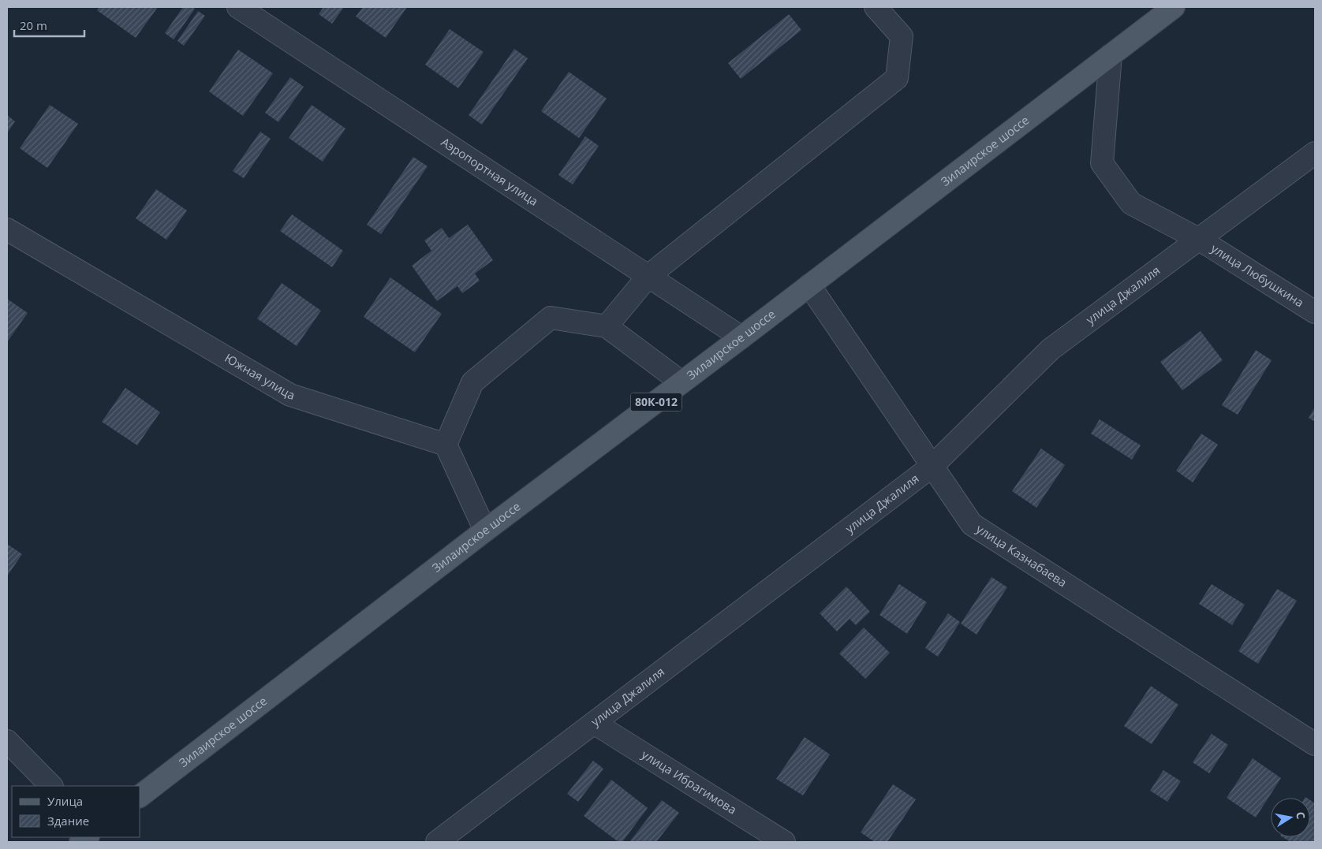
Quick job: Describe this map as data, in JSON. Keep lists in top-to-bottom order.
{
  "streets": {
    "main road": ["Зилаирское шоссе", "80К-012"],
    "street": [
      "Аэропортная улица",
      "улица Любушкина",
      "улица Джалиля",
      "Южная улица",
      "улица Казнабаева",
      "улица Ибрагимова"
    ]
  },
  "crossings": [
    ["Зилаирское шоссе", "Аэропортная улица"],
    ["Зилаирское шоссе", "улица Любушкина"],
    ["Зилаирское шоссе", "улица Казнабаева"],
    ["улица Любушкина", "улица Джалиля"],
    ["улица Джалиля", "улица Казнабаева"],
    ["улица Джалиля", "улица Ибрагимова"]
  ],
  "legend": ["Улица", "Здание"],
  "scale_bar": "20 m",
  "north": "right"
}
